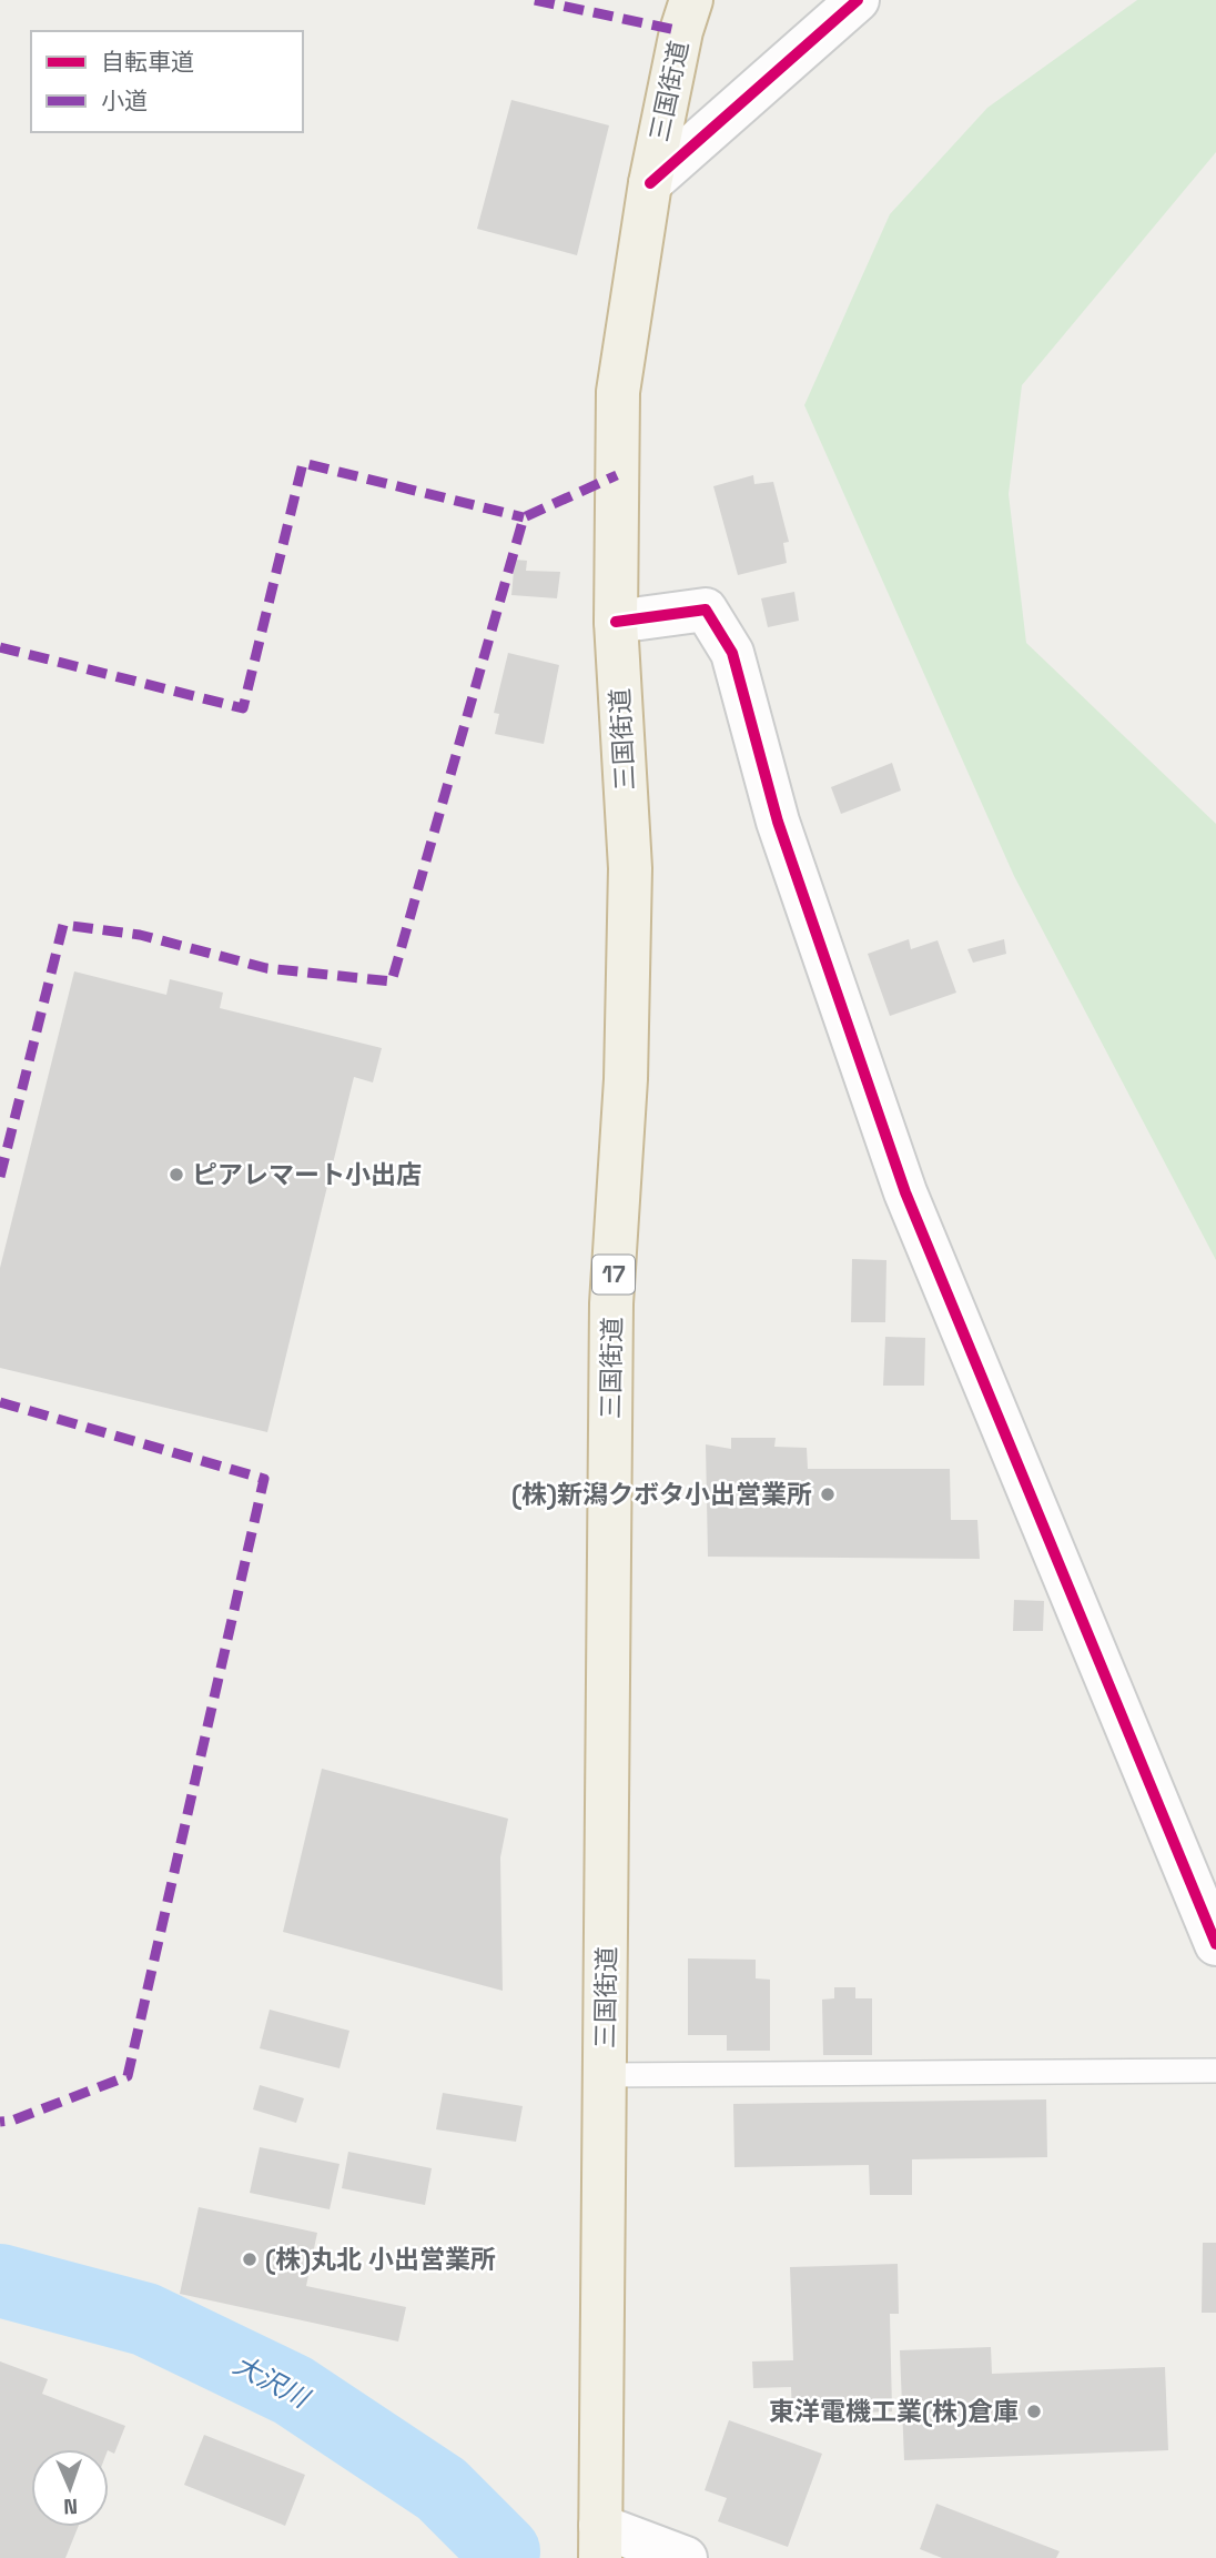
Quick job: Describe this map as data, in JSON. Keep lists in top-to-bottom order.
{
  "streets": {
    "highway": ["三国街道", "17"]
  },
  "water": ["大沢川"],
  "places": [
    "ピアレマート小出店",
    "(株)新潟クボタ小出営業所",
    "(株)丸北 小出営業所",
    "東洋電機工業(株)倉庫"
  ],
  "legend": ["自転車道", "小道"],
  "north": "bottom"
}
